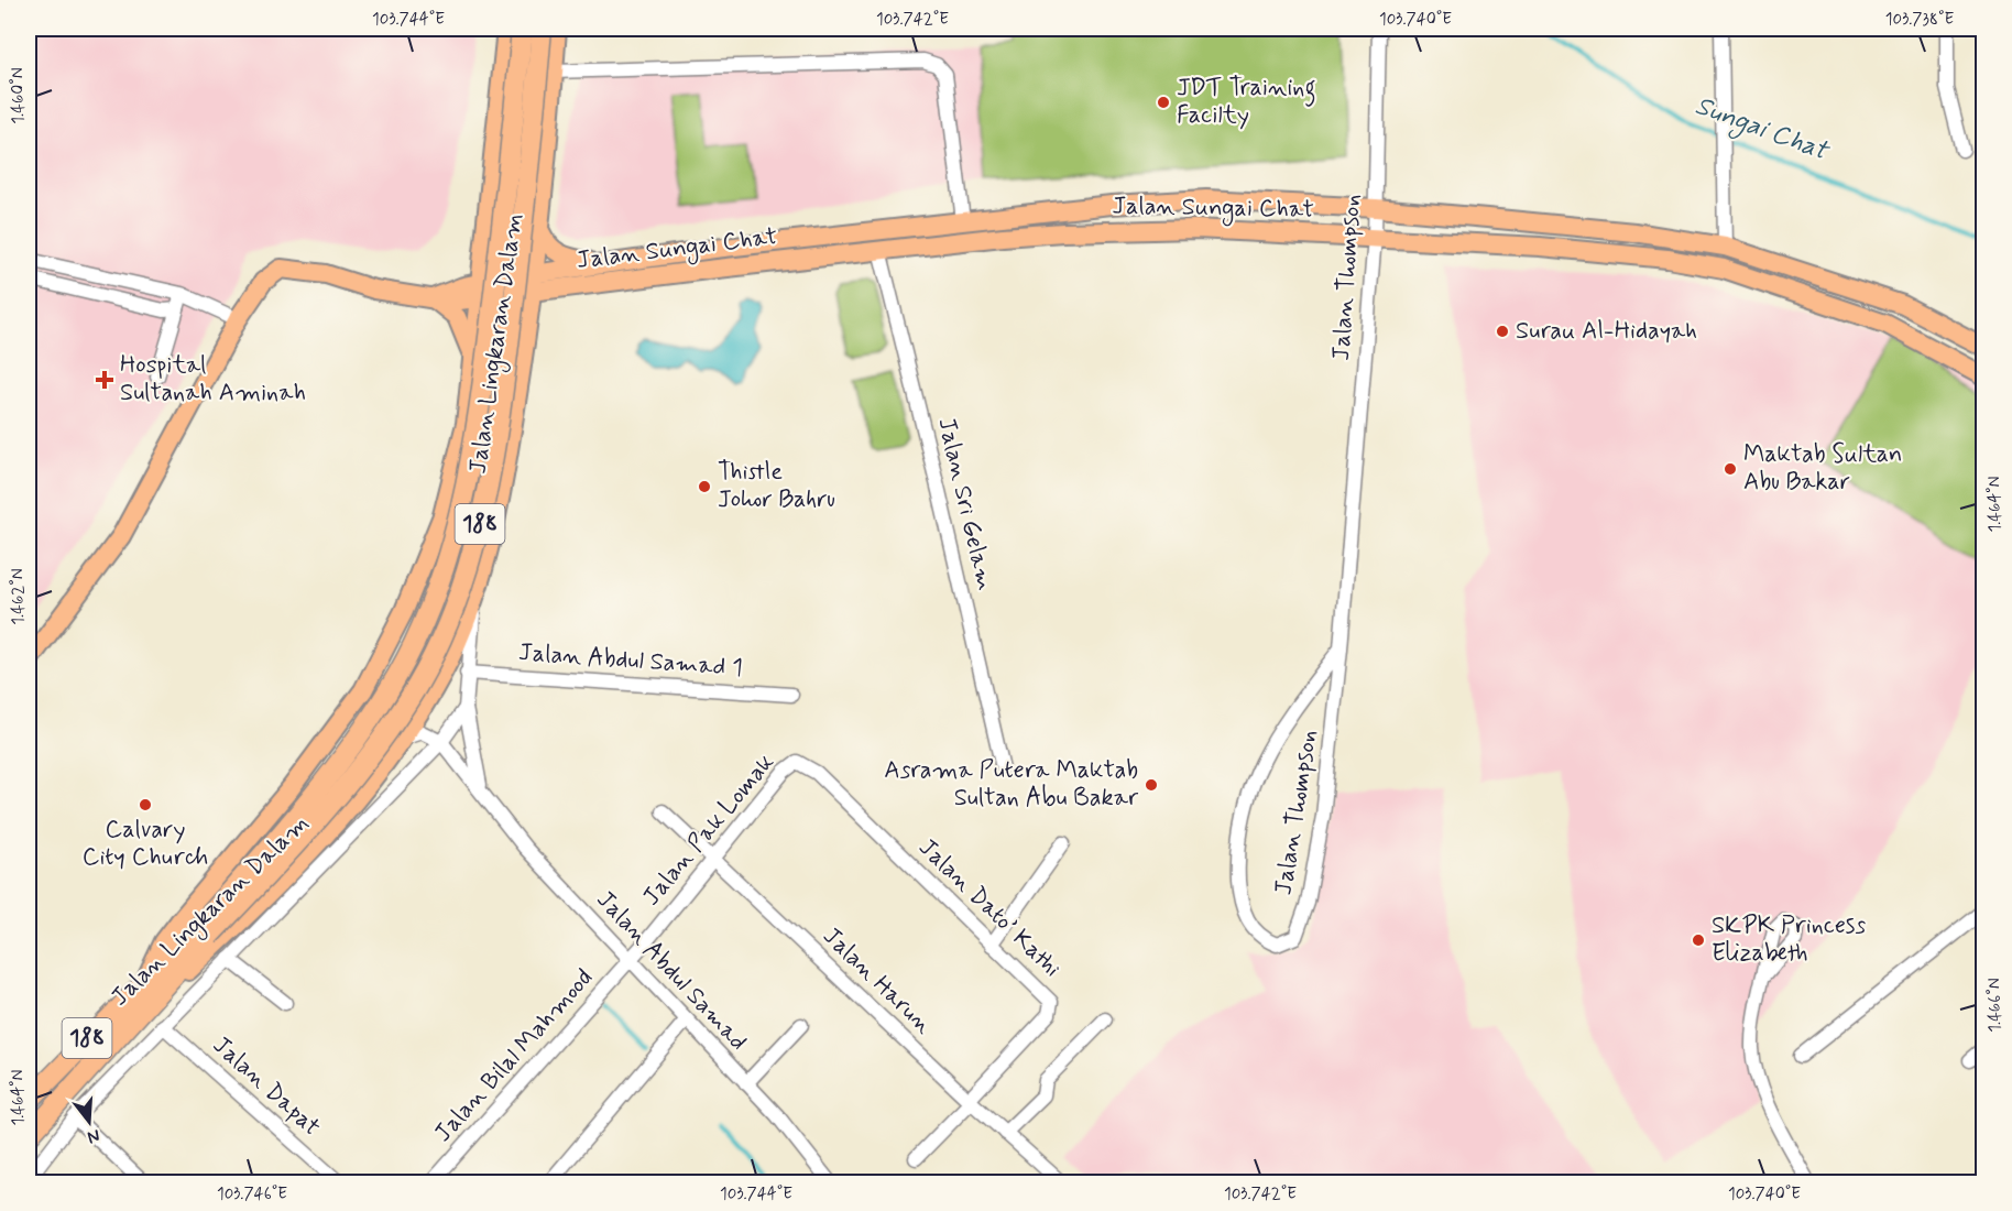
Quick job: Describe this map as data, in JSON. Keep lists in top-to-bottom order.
{
  "streets": {
    "highway": ["Jalan Lingkaran Dalam", "188"],
    "main road": ["Jalan Sungai Chat"],
    "street": [
      "Jalan Thompson",
      "Jalan Sri Gelam",
      "Jalan Abdul Samad 1",
      "Jalan Pak Lomak",
      "Jalan Dato’ Kathi",
      "Jalan Abdul Samad",
      "Jalan Harun",
      "Jalan Bilal Mahmood",
      "Jalan Dapat"
    ]
  },
  "crossings": [
    ["Jalan Sungai Chat", "Jalan Thompson"],
    ["Jalan Sungai Chat", "Jalan Lingkaran Dalam"],
    ["Jalan Sungai Chat", "Jalan Sri Gelam"],
    ["Jalan Lingkaran Dalam", "Jalan Abdul Samad"],
    ["Jalan Abdul Samad 1", "Jalan Abdul Samad"],
    ["Jalan Pak Lomak", "Jalan Dato’ Kathi"],
    ["Jalan Pak Lomak", "Jalan Abdul Samad"],
    ["Jalan Pak Lomak", "Jalan Harun"],
    ["Jalan Pak Lomak", "Jalan Bilal Mahmood"],
    ["Jalan Dato’ Kathi", "Jalan Harun"],
    ["Jalan Abdul Samad", "Jalan Bilal Mahmood"]
  ],
  "water": ["Sungai Chat"],
  "places": {
    "other": [
      "JDT Training Facilty",
      "Surau Al-Hidayah",
      "Maktab Sultan Abu Bakar",
      "Thistle Johor Bahru",
      "Asrama Putera Maktab Sultan Abu Bakar",
      "Calvary City Church",
      "SKPK Princess Elizabeth"
    ],
    "health": ["Hospital Sultanah Aminah"]
  },
  "north": "bottom",
  "coordinates": [
    "103.744°E",
    "103.742°E",
    "103.740°E",
    "103.738°E",
    "1.460°N",
    "1.464°N",
    "1.462°N",
    "1.466°N",
    "103.746°E"
  ]
}
